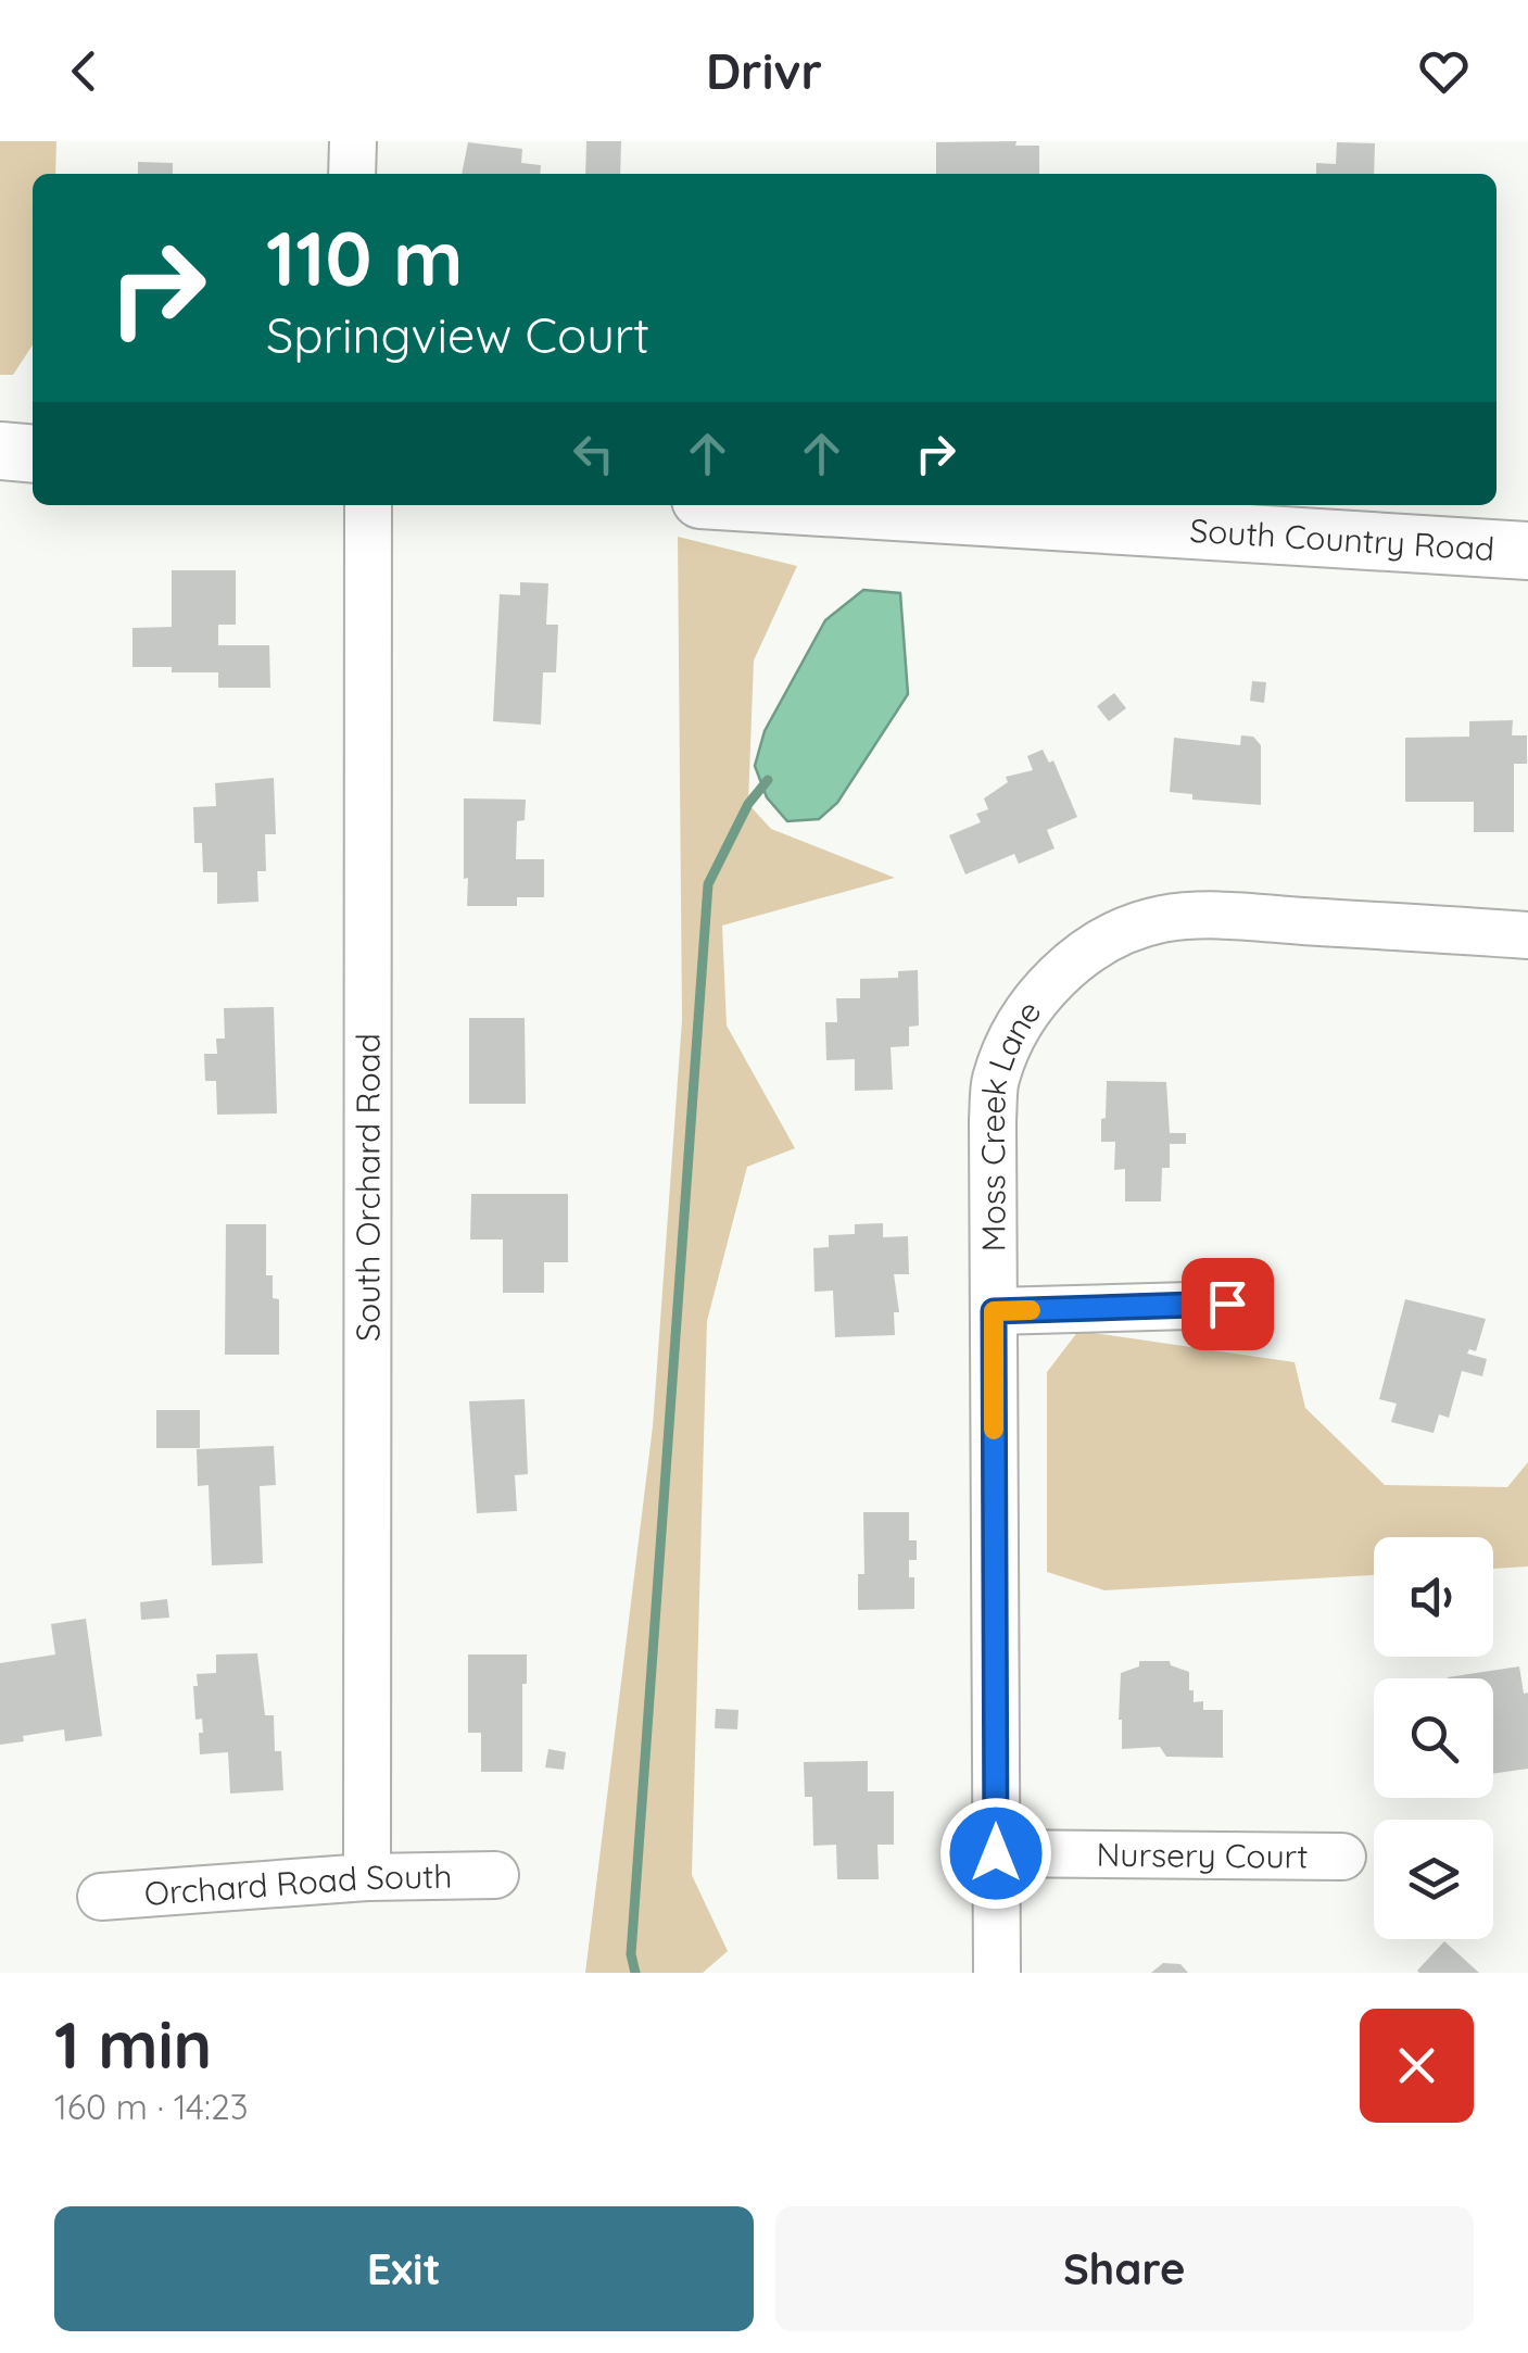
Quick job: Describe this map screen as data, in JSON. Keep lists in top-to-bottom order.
{
  "streets": {
    "main road": ["South Country Road"],
    "street": [
      "Moss Creek Lane",
      "South Orchard Road",
      "Nursery Court",
      "Orchard Road South"
    ]
  },
  "crossings": [
    ["Moss Creek Lane", "Nursery Court"],
    ["South Orchard Road", "Orchard Road South"]
  ],
  "page": {
    "header": "Drivr",
    "turn": ["110 m", "Springview Court"],
    "heading": ["1 min", "160 m · 14:23"],
    "buttons": ["Exit", "Share"]
  }
}
